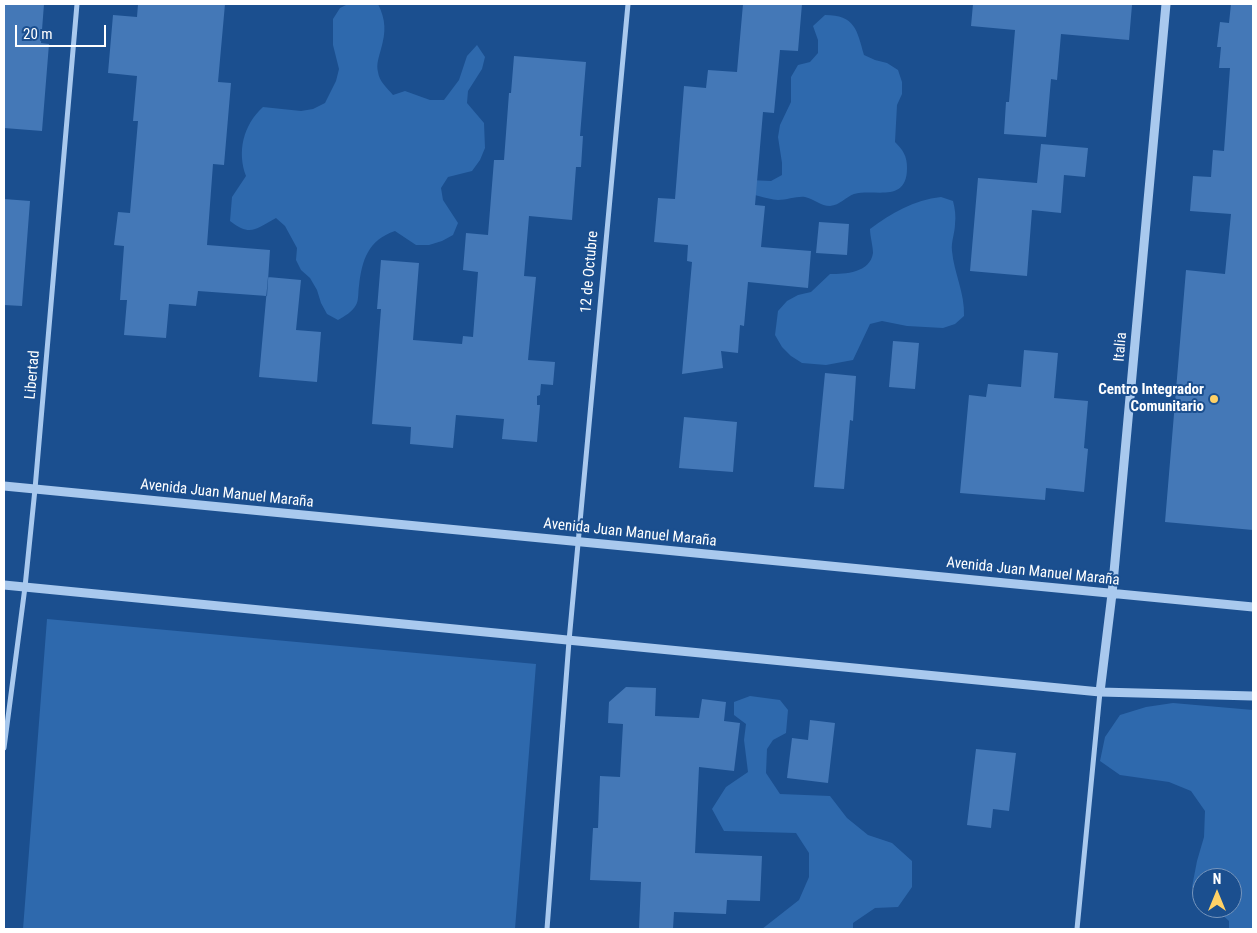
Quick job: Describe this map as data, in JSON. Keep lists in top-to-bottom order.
{
  "streets": {
    "street": [
      "12 de Octubre",
      "Italia",
      "Libertad",
      "Avenida Juan Manuel Maraña"
    ]
  },
  "crossings": [
    ["12 de Octubre", "Avenida Juan Manuel Maraña"],
    ["Italia", "Avenida Juan Manuel Maraña"],
    ["Libertad", "Avenida Juan Manuel Maraña"]
  ],
  "places": ["Centro Integrador Comunitario"],
  "scale_bar": "20 m",
  "north": "top"
}
